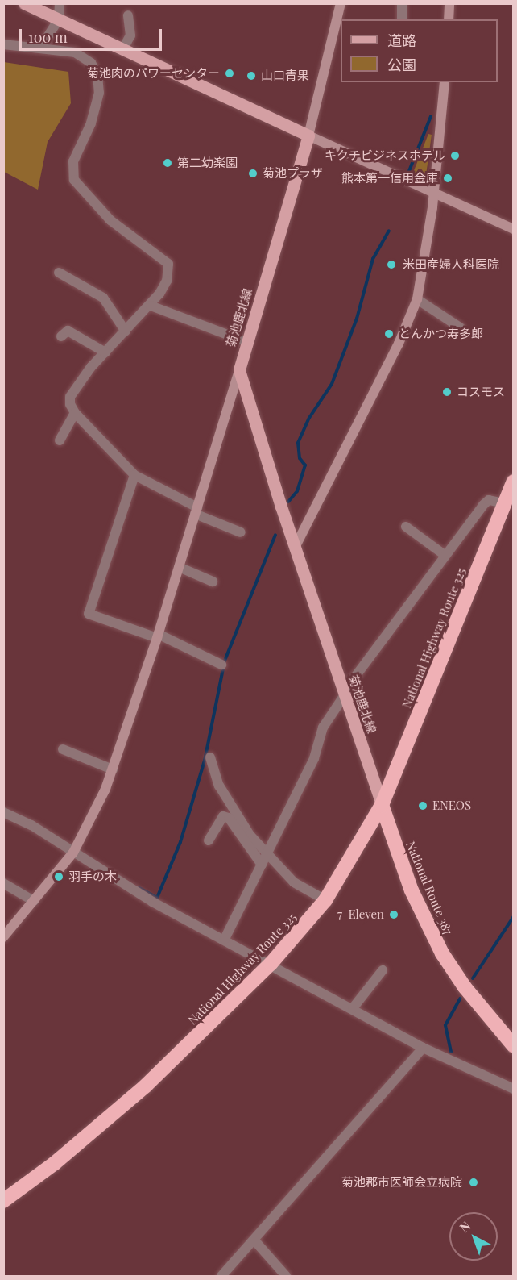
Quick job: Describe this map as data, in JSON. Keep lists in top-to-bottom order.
{
  "streets": {
    "highway": ["National Highway Route 325", "National Route 387"],
    "main road": ["菊池鹿北線"]
  },
  "crossings": [
    ["菊池鹿北線", "National Highway Route 325"],
    ["菊池鹿北線", "National Route 387"],
    ["National Highway Route 325", "National Route 387"]
  ],
  "places": [
    "菊池肉のパワーセンター",
    "山口青果",
    "キクチビジネスホテル",
    "第二幼楽園",
    "菊池プラザ",
    "熊本第一信用金庫",
    "米田産婦人科医院",
    "とんかつ寿多郎",
    "コスモス",
    "ENEOS",
    "羽手の木",
    "7-Eleven",
    "菊池郡市医師会立病院"
  ],
  "legend": ["道路", "公園"],
  "scale_bar": "100 m",
  "north": "top left"
}
